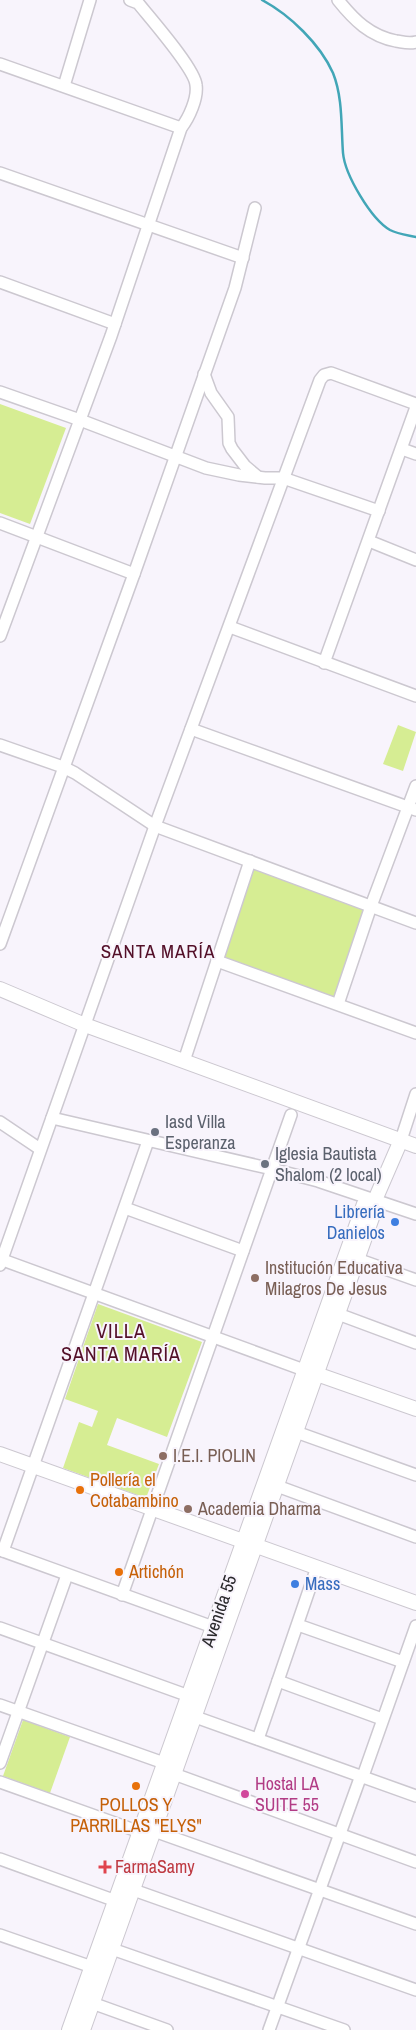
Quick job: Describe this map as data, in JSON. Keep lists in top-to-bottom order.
{
  "streets": {
    "street": ["Avenida 55"]
  },
  "districts": ["SANTA MARÍA", "VILLA SANTA MARÍA"],
  "places": {
    "other": [
      "Iasd Villa Esperanza",
      "Iglesia Bautista Shalom (2 local)",
      "Librería Danielos",
      "Institución Educativa Milagros De Jesus",
      "I.E.I. PIOLIN",
      "Pollería el Cotabambino",
      "Academia Dharma",
      "Artichón",
      "Mass",
      "POLLOS Y PARRILLAS \"ELYS\"",
      "Hostal LA SUITE 55"
    ],
    "health": ["FarmaSamy"]
  }
}
